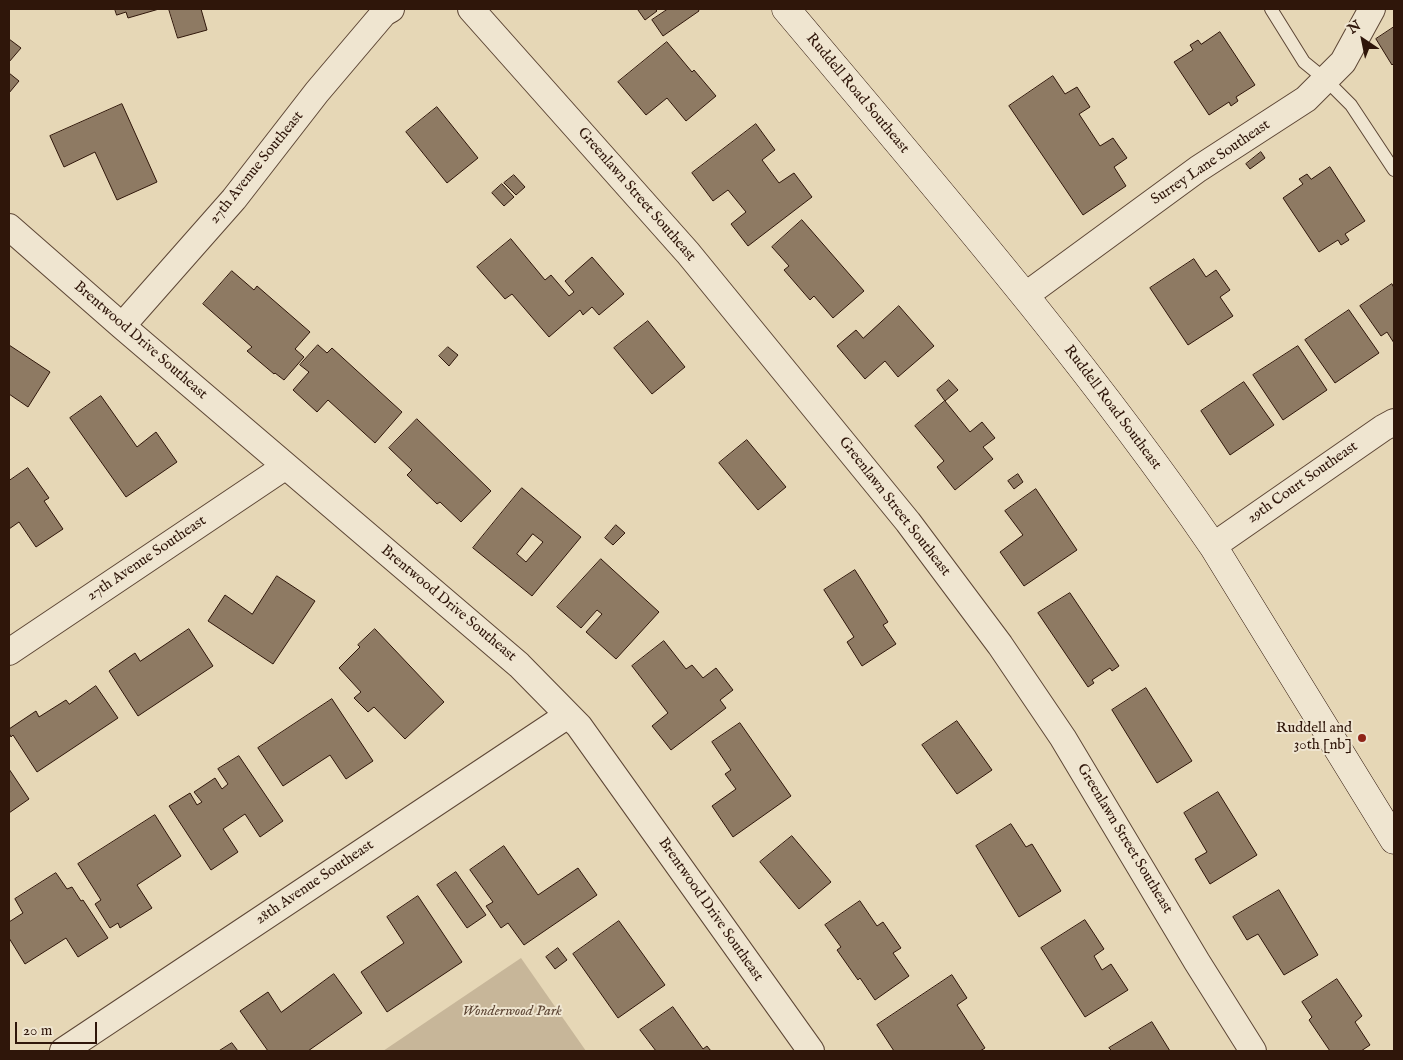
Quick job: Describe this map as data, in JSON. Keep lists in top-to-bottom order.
{
  "streets": {
    "main road": ["Ruddell Road Southeast"],
    "street": [
      "Surrey Lane Southeast",
      "27th Avenue Southeast",
      "Greenlawn Street Southeast",
      "Brentwood Drive Southeast",
      "29th Court Southeast",
      "28th Avenue Southeast"
    ]
  },
  "crossings": [
    ["Ruddell Road Southeast", "Surrey Lane Southeast"],
    ["Ruddell Road Southeast", "29th Court Southeast"],
    ["27th Avenue Southeast", "Brentwood Drive Southeast"],
    ["Brentwood Drive Southeast", "28th Avenue Southeast"]
  ],
  "parks": ["Wonderwood Park"],
  "places": ["Ruddell and 30th [nb]"],
  "scale_bar": "20 m",
  "north": "top left"
}
